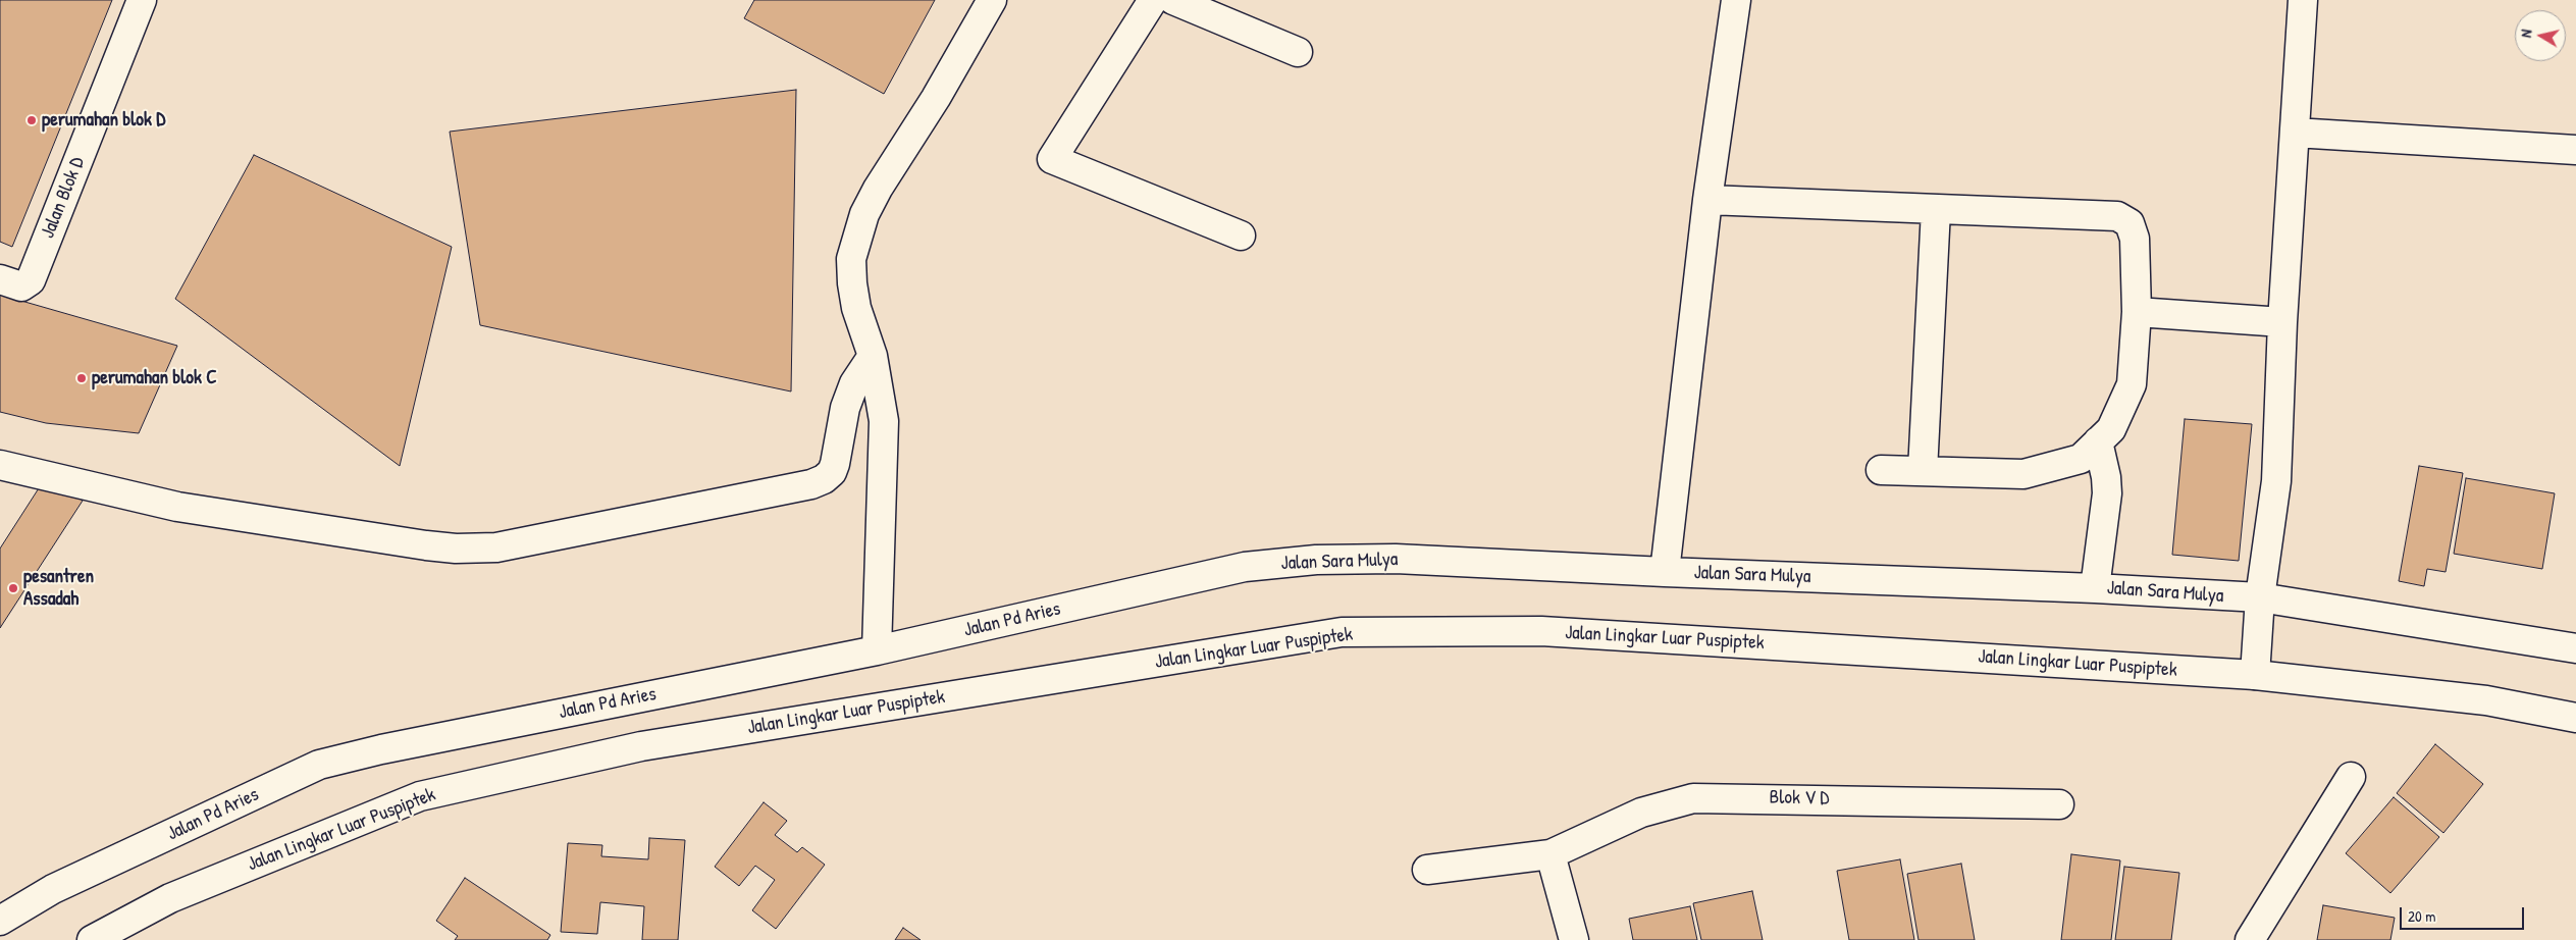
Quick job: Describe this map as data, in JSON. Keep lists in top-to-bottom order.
{
  "streets": {
    "street": [
      "Jalan Blok D",
      "Jalan Sara Mulya",
      "Jalan Pd Aries",
      "Jalan Lingkar Luar Puspiptek",
      "Blok V D"
    ]
  },
  "crossings": [
    ["Jalan Sara Mulya", "Jalan Pd Aries"]
  ],
  "places": ["perumahan blok D", "perumahan blok C", "pesantren Assadah"],
  "scale_bar": "20 m",
  "north": "left"
}
